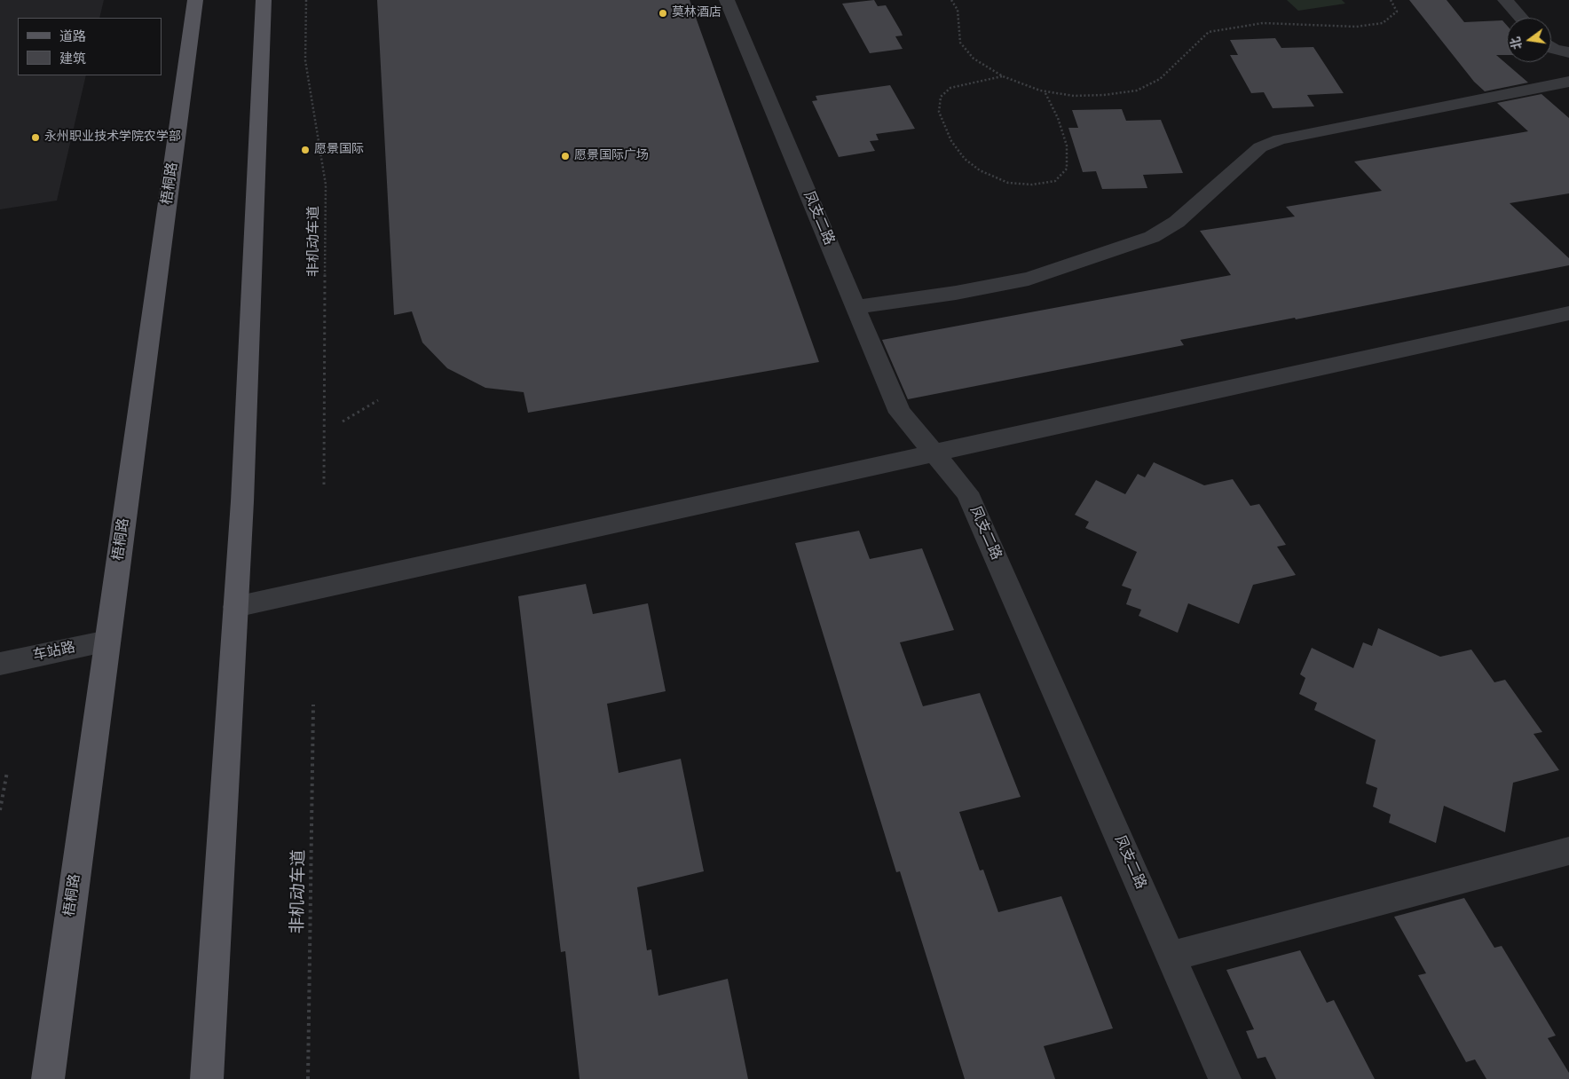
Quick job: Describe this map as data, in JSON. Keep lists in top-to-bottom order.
{
  "streets": {
    "main road": ["梧桐路"],
    "street": ["凤支二路", "车站路"],
    "path": ["非机动车道"]
  },
  "crossings": [
    ["梧桐路", "车站路"]
  ],
  "places": [
    "莫林酒店",
    "永州职业技术学院农学部",
    "愿景国际",
    "愿景国际广场"
  ],
  "legend": ["道路", "建筑"],
  "north": "left"
}
